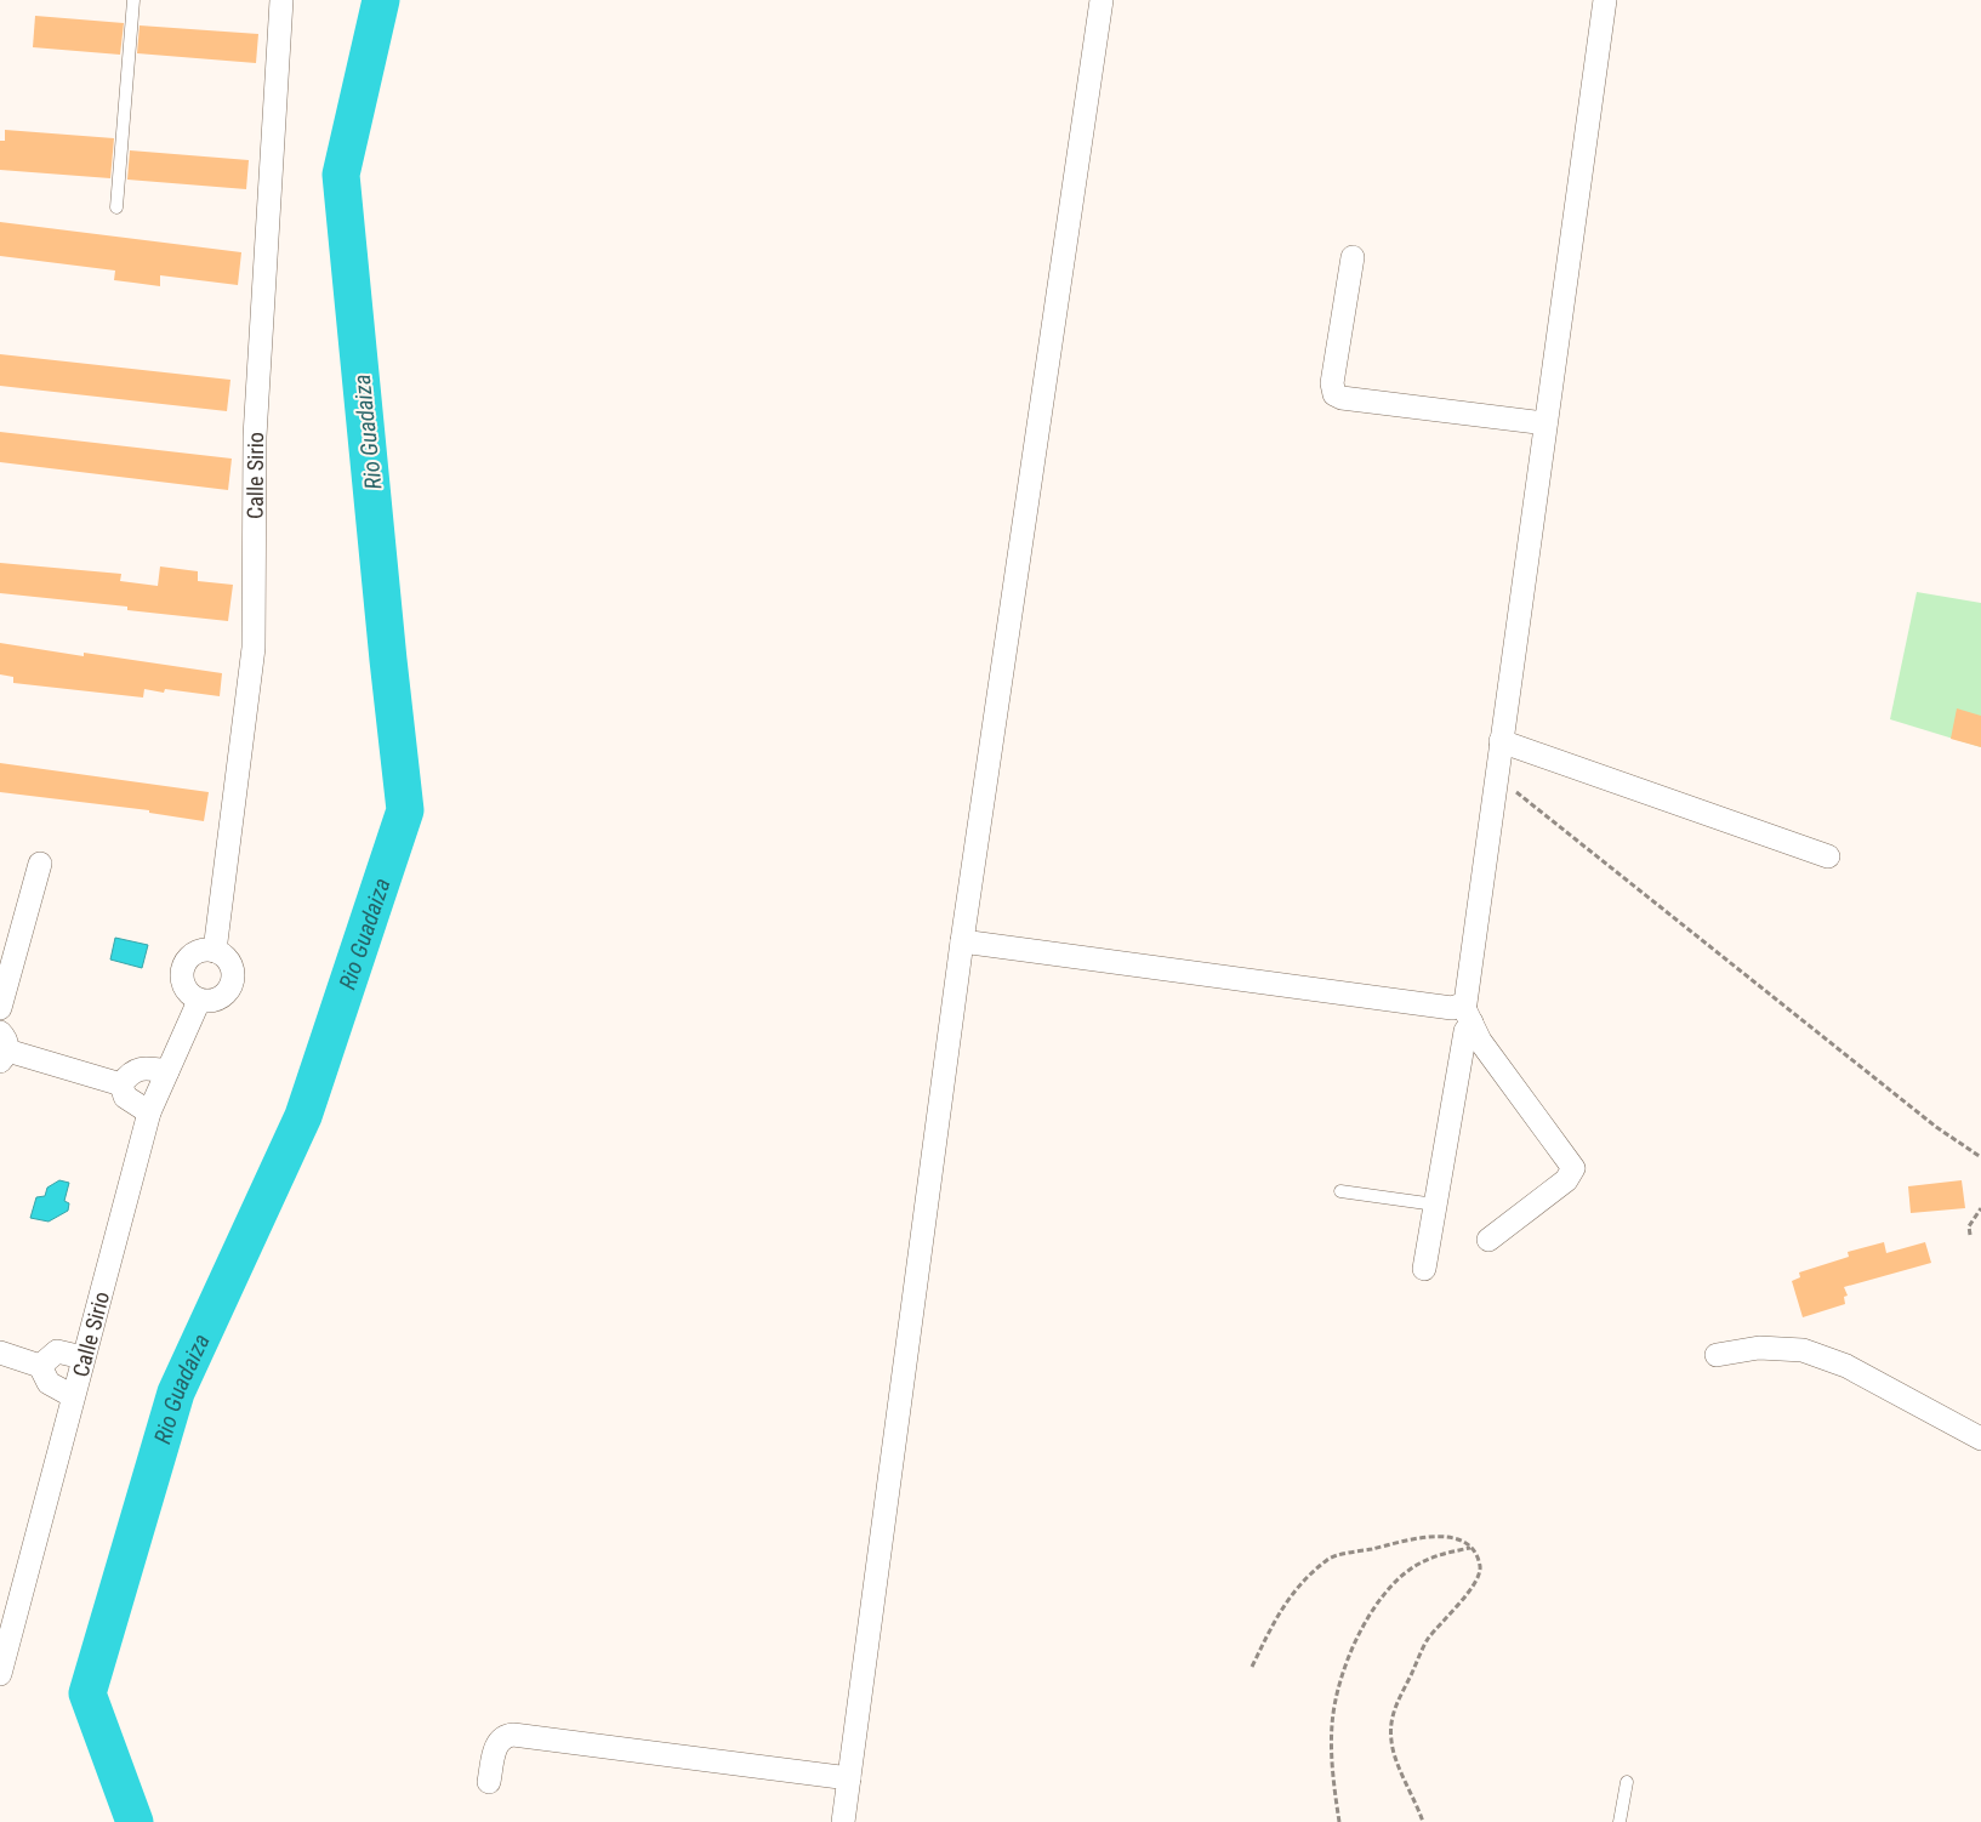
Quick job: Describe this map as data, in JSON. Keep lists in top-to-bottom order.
{
  "streets": {
    "street": ["Calle Sirio"]
  },
  "water": ["Rio Guadaiza"]
}
